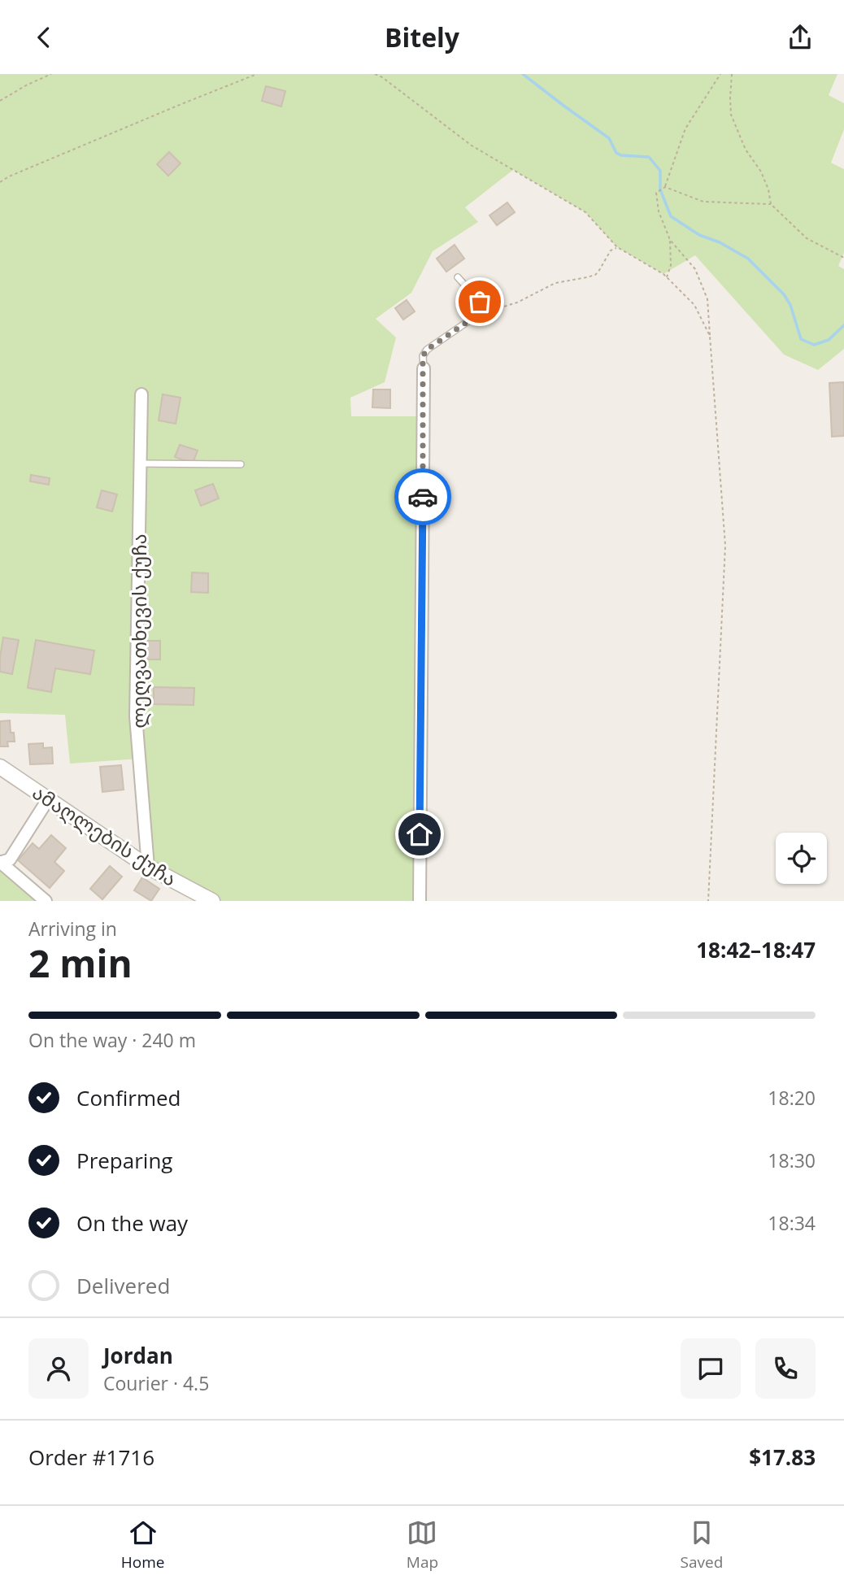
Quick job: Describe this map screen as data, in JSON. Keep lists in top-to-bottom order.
{
  "streets": {
    "street": ["ლეღვათხევის ქუჩა", "ამაღლების ქუჩა"]
  },
  "crossings": [
    ["ლეღვათხევის ქუჩა", "ამაღლების ქუჩა"]
  ],
  "page": {
    "header": "Bitely",
    "heading": ["2 min", "Arriving in", "18:42–18:47"],
    "panel": [
      "Jordan",
      "Courier · 4.5",
      "Order #1716",
      "$17.83"
    ],
    "bar": "On the way · 240 m",
    "list": [
      ["Confirmed", "18:20"],
      ["Preparing", "18:30"],
      ["On the way", "18:34"],
      "Delivered"
    ],
    "tabs": ["Home", "Map", "Saved"]
  }
}
